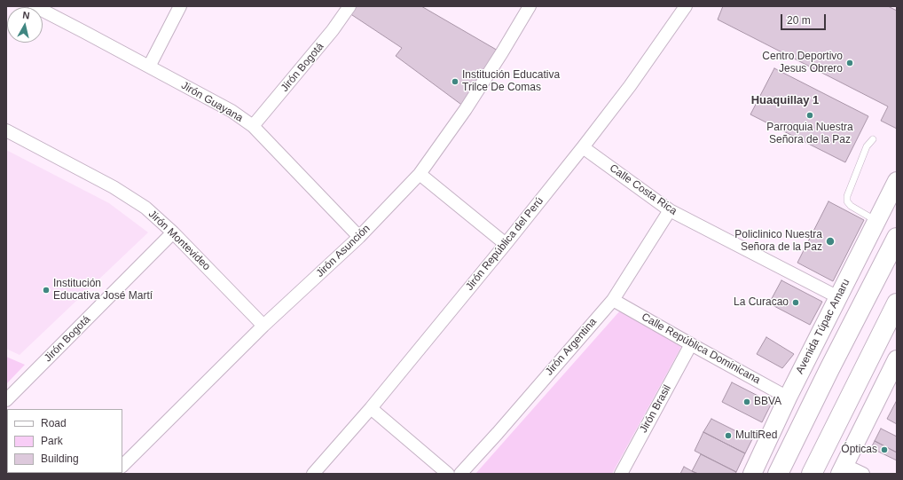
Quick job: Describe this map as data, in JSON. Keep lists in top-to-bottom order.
{
  "streets": {
    "main road": ["Avenida Túpac Amaru"],
    "street": [
      "Jirón Bogotá",
      "Jirón Guayana",
      "Calle Costa Rica",
      "Jirón Montevideo",
      "Jirón República del Perú",
      "Jirón Asunción",
      "Jirón Argentina",
      "Calle República Dominicana",
      "Jirón Brasil"
    ]
  },
  "crossings": [
    ["Jirón Bogotá", "Jirón Guayana"],
    ["Jirón Bogotá", "Jirón Montevideo"],
    ["Jirón Guayana", "Jirón Asunción"],
    ["Calle Costa Rica", "Jirón República del Perú"],
    ["Calle Costa Rica", "Avenida Túpac Amaru"],
    ["Calle Costa Rica", "Jirón Argentina"],
    ["Jirón Montevideo", "Jirón Asunción"],
    ["Avenida Túpac Amaru", "Calle República Dominicana"],
    ["Jirón Argentina", "Calle República Dominicana"],
    ["Calle República Dominicana", "Jirón Brasil"]
  ],
  "districts": ["Huaquillay 1"],
  "places": [
    "Centro Deportivo Jesus Obrero",
    "Institución Educativa Trilce De Comas",
    "Parroquia Nuestra Señora de la Paz",
    "Policlinico Nuestra Señora de la Paz",
    "Institución Educativa José Martí",
    "La Curacao",
    "BBVA",
    "MultiRed",
    "Ópticas"
  ],
  "legend": ["Road", "Park", "Building"],
  "scale_bar": "20 m",
  "north": "top"
}
